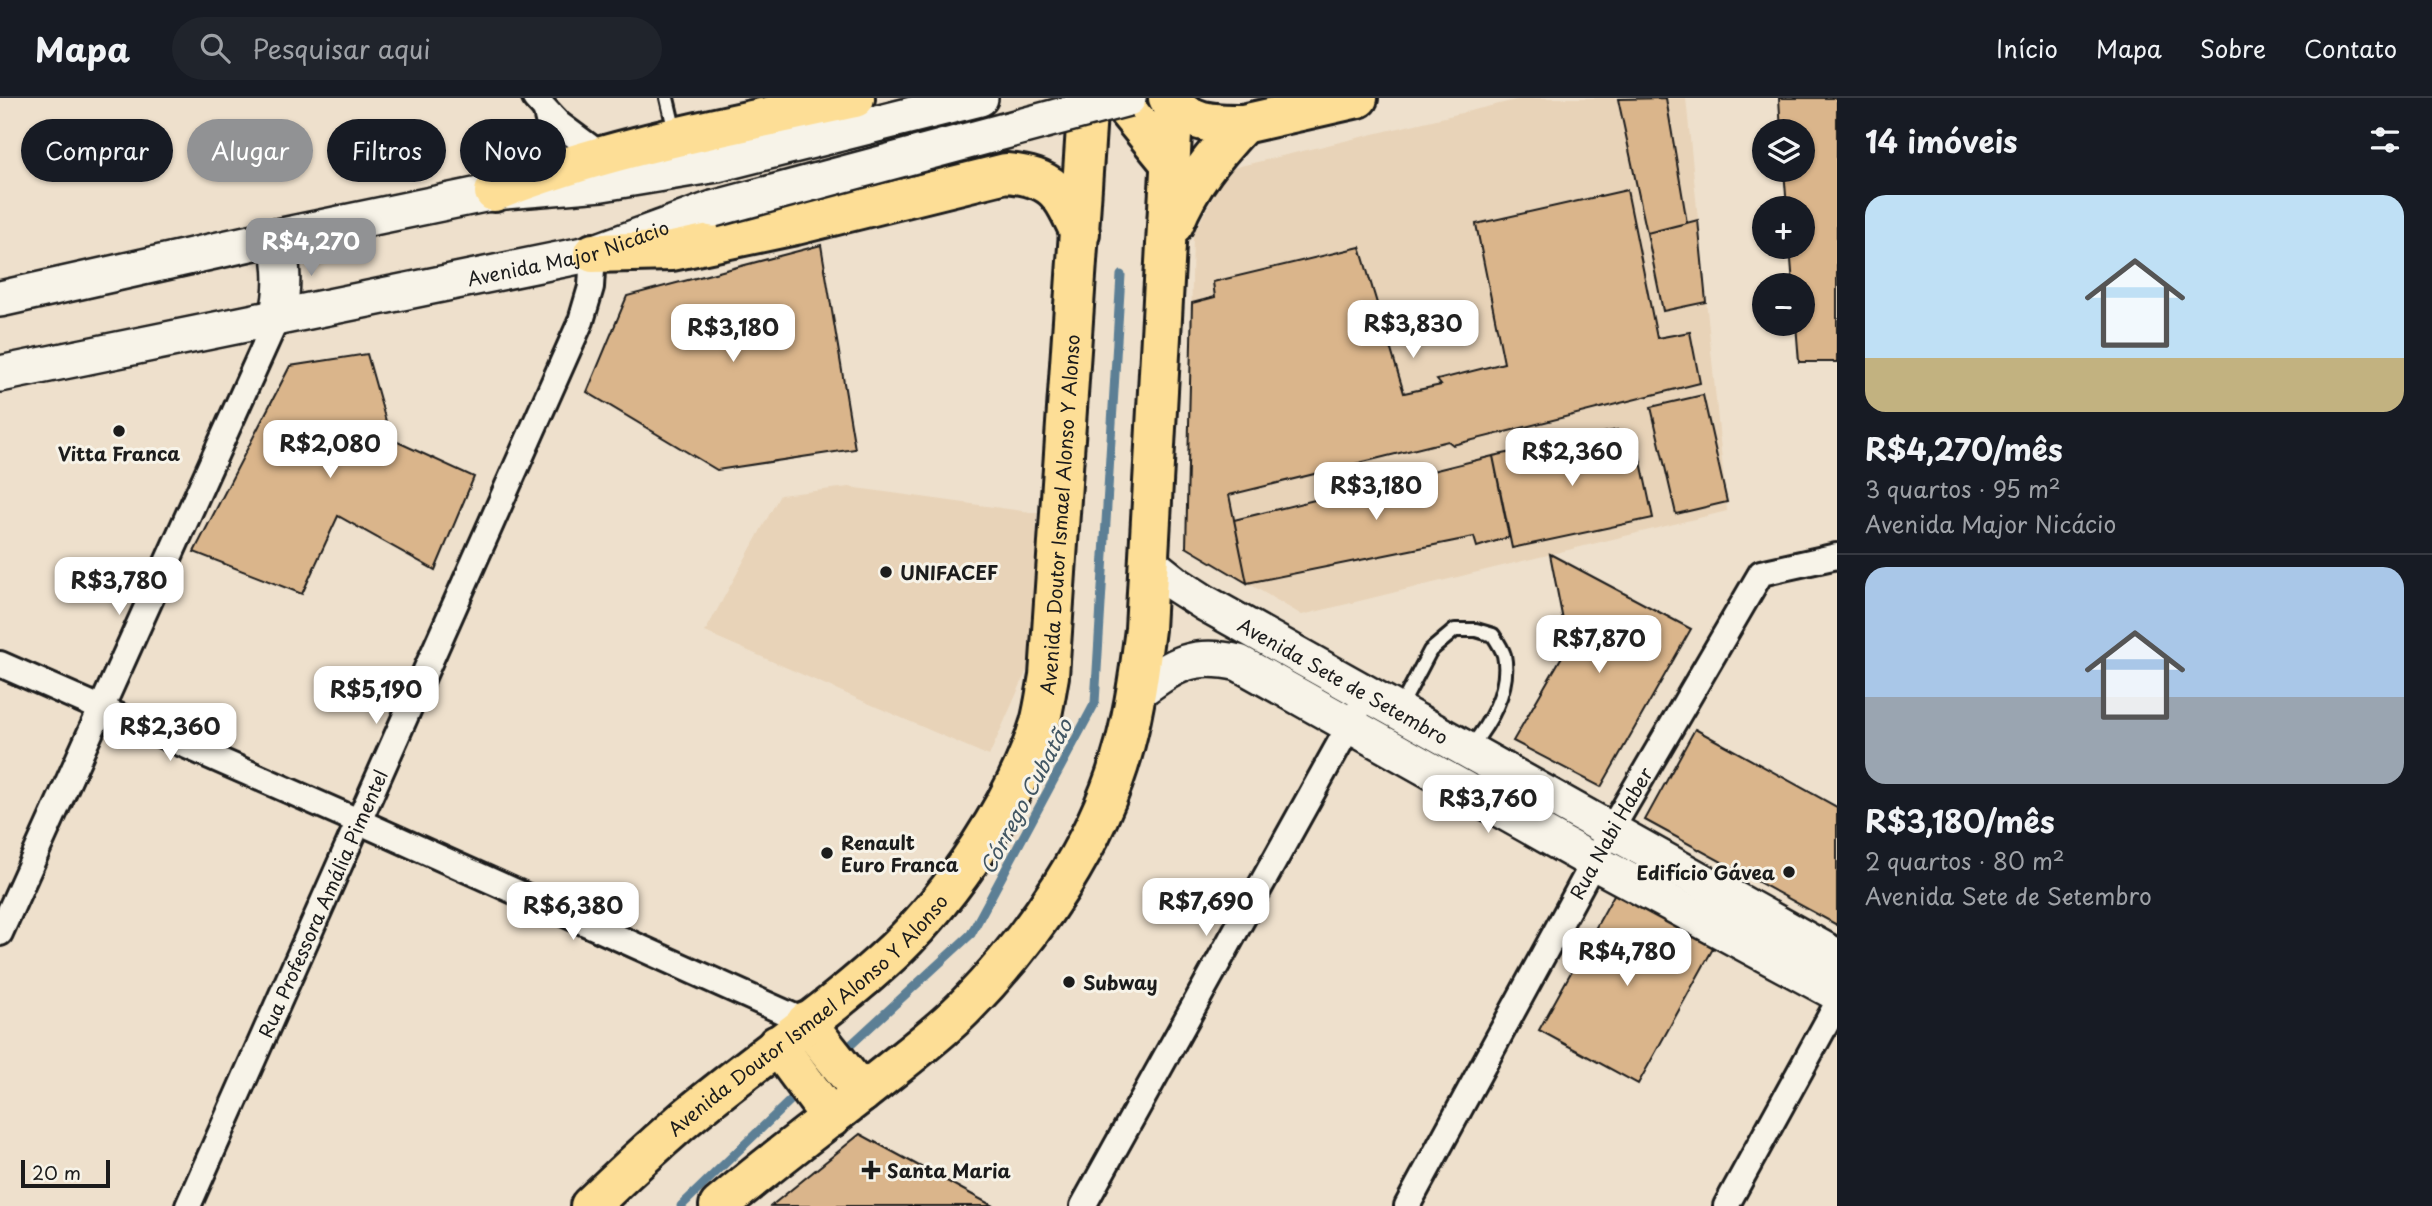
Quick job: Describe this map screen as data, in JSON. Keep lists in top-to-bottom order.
{
  "streets": {
    "main road": ["Avenida Major Nicácio", "Avenida Doutor Ismael Alonso Y Alonso", "Avenida Sete de Setembro"],
    "street": ["Rua Nabi Haber", "Rua Professora Amália Pimentel"]
  },
  "crossings": [
    ["Avenida Major Nicácio", "Rua Professora Amália Pimentel"],
    ["Avenida Sete de Setembro", "Rua Nabi Haber"]
  ],
  "water": ["Córrego Cubatão"],
  "places": {
    "other": [
      "Vitta Franca",
      "UNIFACEF",
      "Renault Euro Franca",
      "Edifício Gávea",
      "Subway"
    ],
    "health": ["Santa Maria"]
  },
  "scale_bar": "20 m",
  "page": {
    "header": "Mapa",
    "search": "Pesquisar aqui",
    "nav": [
      "Início",
      "Mapa",
      "Sobre",
      "Contato"
    ],
    "heading": "14 imóveis",
    "map_buttons": ["+", "−"],
    "chip": [
      "Comprar",
      "Alugar",
      "Filtros",
      "Novo"
    ],
    "list": [
      {
        "name": "R$4,270/mês",
        "note": "3 quartos · 95 m² · Avenida Major Nicácio"
      },
      {
        "name": "R$3,180/mês",
        "note": "2 quartos · 80 m² · Avenida Sete de Setembro"
      }
    ],
    "price": [
      "R$4,270",
      "R$3,830",
      "R$3,180",
      "R$2,080",
      "R$2,360",
      "R$3,180",
      "R$3,780",
      "R$7,870",
      "R$5,190",
      "R$2,360",
      "R$3,760",
      "R$7,690",
      "R$6,380",
      "R$4,780"
    ],
    "scale": "20 m"
  }
}
